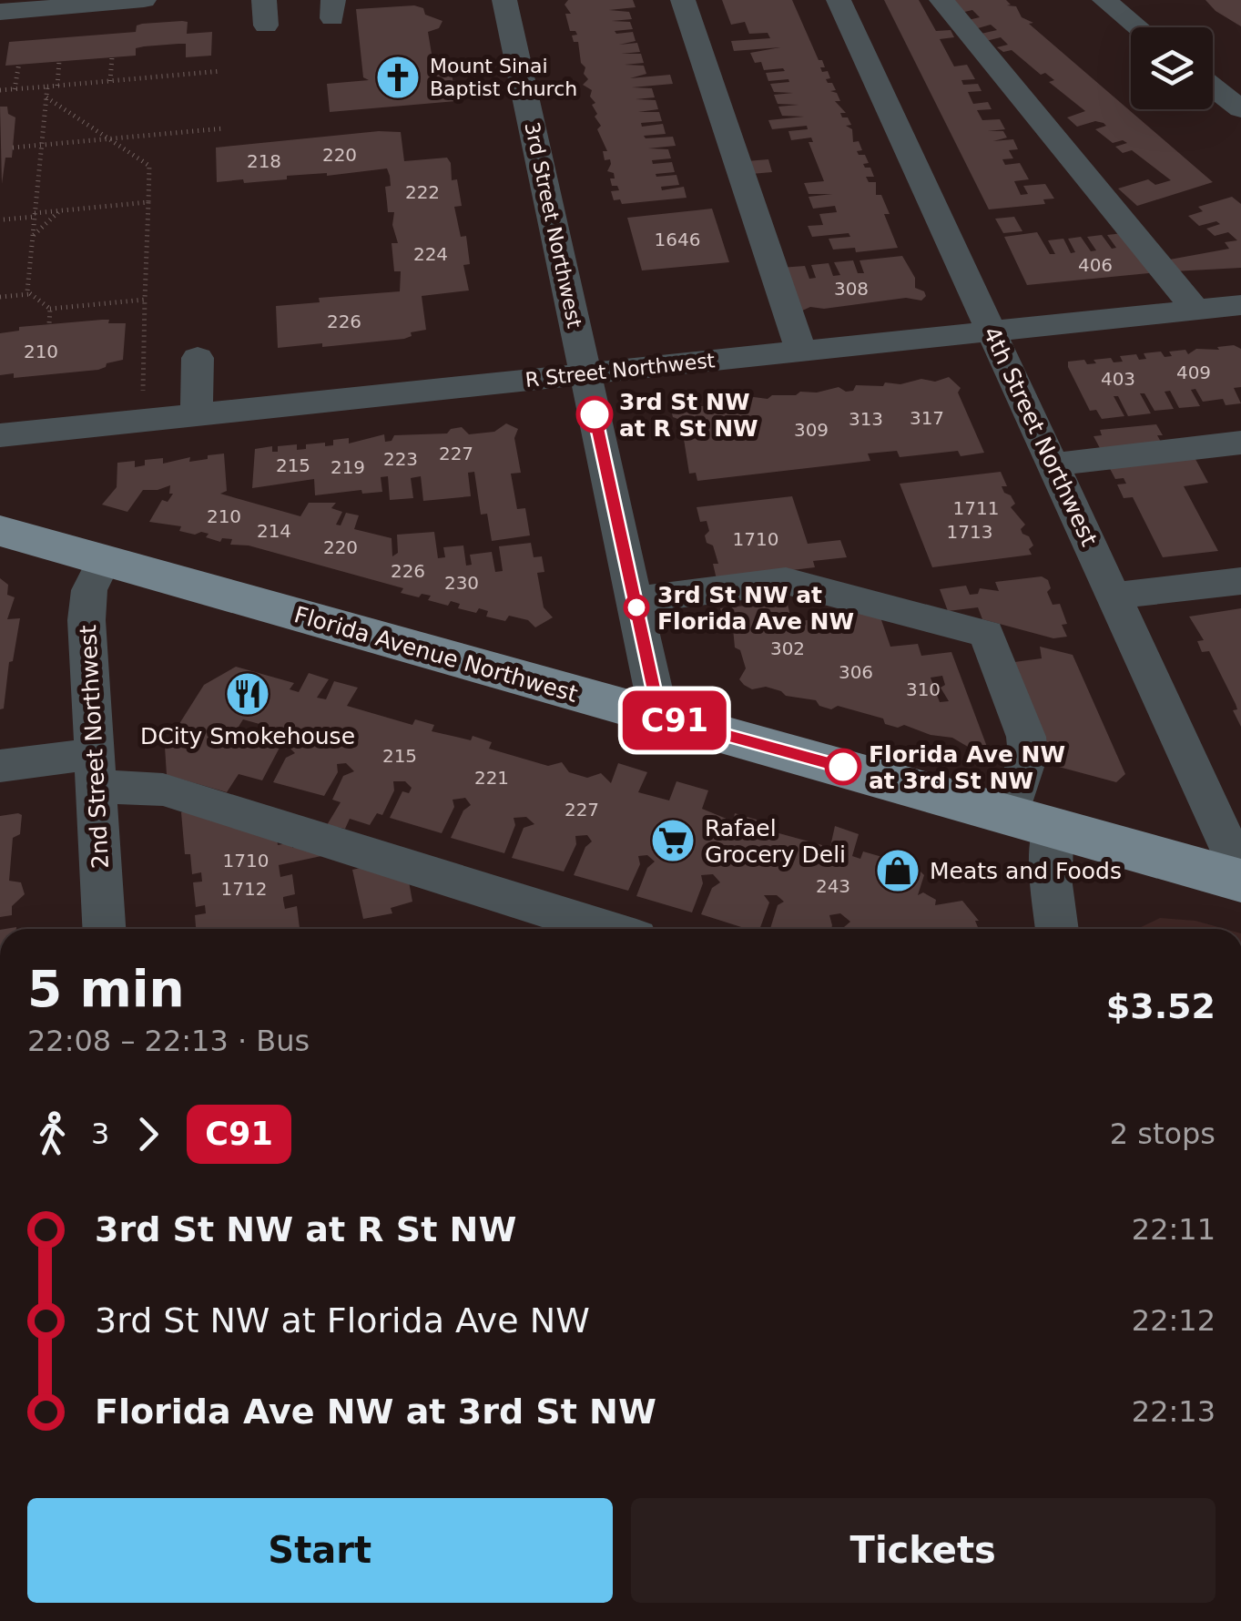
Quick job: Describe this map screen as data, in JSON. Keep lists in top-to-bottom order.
{
  "streets": {
    "main road": ["Florida Avenue Northwest"],
    "street": [
      "3rd Street Northwest",
      "R Street Northwest",
      "4th Street Northwest",
      "2nd Street Northwest"
    ]
  },
  "crossings": [
    ["3rd Street Northwest", "R Street Northwest"],
    ["3rd Street Northwest", "Florida Avenue Northwest"],
    ["R Street Northwest", "4th Street Northwest"],
    ["4th Street Northwest", "Florida Avenue Northwest"],
    ["Florida Avenue Northwest", "2nd Street Northwest"]
  ],
  "places": {
    "church": ["Mount Sinai Baptist Church"],
    "other": ["3rd St NW at R St NW", "3rd St NW at Florida Ave NW", "Florida Ave NW at 3rd St NW"],
    "restaurant": ["DCity Smokehouse"],
    "supermarket": ["Rafael Grocery Deli"],
    "shop": ["Meats and Foods"]
  },
  "lines": ["bus line C91"],
  "house_numbers": [
    "220",
    "218",
    "222",
    "1646",
    "224",
    "406",
    "308",
    "226",
    "210",
    "409",
    "403",
    "317",
    "313",
    "309",
    "227",
    "223",
    "215",
    "219",
    "1711",
    "210",
    "214",
    "1713",
    "1710",
    "220",
    "226",
    "230",
    "302",
    "306",
    "310",
    "215",
    "221",
    "227",
    "1710",
    "243",
    "1712"
  ],
  "page": {
    "on_map": "C91",
    "heading": ["5 min", "22:08 – 22:13 · Bus", "$3.52"],
    "legs": ["3", "C91", "2 stops"],
    "list": [
      {
        "name": "3rd St NW at R St NW",
        "value": "22:11"
      },
      {
        "name": "3rd St NW at Florida Ave NW",
        "value": "22:12"
      },
      {
        "name": "Florida Ave NW at 3rd St NW",
        "value": "22:13"
      }
    ],
    "buttons": ["Start", "Tickets"]
  }
}
